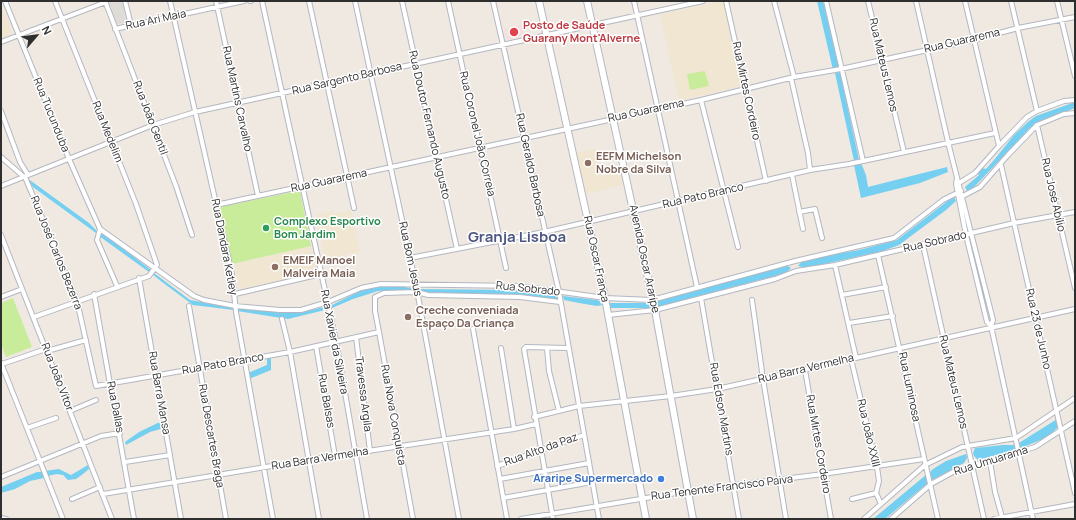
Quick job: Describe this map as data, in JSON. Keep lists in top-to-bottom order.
{
  "streets": {
    "street": [
      "Rua Ari Maia",
      "Rua Guararema",
      "Rua Mateus Lemos",
      "Rua Sargento Barbosa",
      "Rua Mirtes Cordeiro",
      "Rua Martins Carvalho",
      "Rua Tucunduba",
      "Rua João Gentil",
      "Rua Doutor Fernando Augusto",
      "Rua Medelim",
      "Rua Coronel João Correia",
      "Rua Geraldo Barbosa",
      "Rua José Abílio",
      "Rua Pato Branco",
      "Rua Sobrado",
      "Rua Dandara Ketley",
      "Rua José Carlos Bezerra",
      "Rua Bom Jesus",
      "Rua Oscar França",
      "Avenida Oscar Araripe",
      "Rua 23 de Junho",
      "Rua Xavier da Silveira",
      "Rua Barra Vermelha",
      "Rua João Vítor",
      "Rua Luminosa",
      "Rua Barra Mansa",
      "Travessa Argila",
      "Rua Balsas",
      "Rua Dallas",
      "Rua Edson Martins",
      "Rua Nova Conquista",
      "Rua João XXIII",
      "Rua Descartes Braga",
      "Rua Alto da Paz",
      "Rua Umuarama",
      "Rua Tenente Francisco Paiva"
    ]
  },
  "crossings": [
    ["Rua Ari Maia", "Rua Martins Carvalho"],
    ["Rua Ari Maia", "Rua João Gentil"],
    ["Rua Ari Maia", "Rua Dandara Ketley"],
    ["Rua Guararema", "Rua Mateus Lemos"],
    ["Rua Guararema", "Rua Mirtes Cordeiro"],
    ["Rua Guararema", "Rua Martins Carvalho"],
    ["Rua Guararema", "Rua Doutor Fernando Augusto"],
    ["Rua Guararema", "Rua Coronel João Correia"],
    ["Rua Guararema", "Rua Geraldo Barbosa"],
    ["Rua Guararema", "Rua Dandara Ketley"],
    ["Rua Guararema", "Rua Bom Jesus"],
    ["Rua Guararema", "Rua Oscar França"],
    ["Rua Guararema", "Avenida Oscar Araripe"],
    ["Rua Guararema", "Rua Xavier da Silveira"],
    ["Rua Mateus Lemos", "Rua Pato Branco"],
    ["Rua Mateus Lemos", "Rua Sobrado"],
    ["Rua Mateus Lemos", "Rua Barra Vermelha"],
    ["Rua Mateus Lemos", "Rua Umuarama"],
    ["Rua Sargento Barbosa", "Rua Martins Carvalho"],
    ["Rua Sargento Barbosa", "Rua Tucunduba"],
    ["Rua Sargento Barbosa", "Rua João Gentil"],
    ["Rua Sargento Barbosa", "Rua Doutor Fernando Augusto"],
    ["Rua Sargento Barbosa", "Rua Medelim"],
    ["Rua Sargento Barbosa", "Rua Coronel João Correia"],
    ["Rua Sargento Barbosa", "Rua Geraldo Barbosa"],
    ["Rua Sargento Barbosa", "Rua Dandara Ketley"],
    ["Rua Sargento Barbosa", "Rua José Carlos Bezerra"],
    ["Rua Sargento Barbosa", "Rua Bom Jesus"],
    ["Rua Sargento Barbosa", "Rua Oscar França"],
    ["Rua Sargento Barbosa", "Avenida Oscar Araripe"],
    ["Rua Sargento Barbosa", "Rua Xavier da Silveira"],
    ["Rua Mirtes Cordeiro", "Rua Pato Branco"],
    ["Rua Mirtes Cordeiro", "Rua Barra Vermelha"],
    ["Rua Mirtes Cordeiro", "Rua Tenente Francisco Paiva"],
    ["Rua Tucunduba", "Rua Sobrado"],
    ["Rua Doutor Fernando Augusto", "Rua Pato Branco"],
    ["Rua Medelim", "Rua Sobrado"],
    ["Rua Coronel João Correia", "Rua Pato Branco"],
    ["Rua Geraldo Barbosa", "Rua Pato Branco"],
    ["Rua Geraldo Barbosa", "Rua Sobrado"],
    ["Rua Geraldo Barbosa", "Rua Barra Vermelha"],
    ["Rua Geraldo Barbosa", "Rua Alto da Paz"],
    ["Rua Geraldo Barbosa", "Rua Tenente Francisco Paiva"],
    ["Rua José Abílio", "Rua Sobrado"],
    ["Rua Pato Branco", "Rua Dandara Ketley"],
    ["Rua Pato Branco", "Rua José Carlos Bezerra"],
    ["Rua Pato Branco", "Rua Bom Jesus"],
    ["Rua Pato Branco", "Rua Oscar França"],
    ["Rua Pato Branco", "Avenida Oscar Araripe"],
    ["Rua Pato Branco", "Rua Xavier da Silveira"],
    ["Rua Pato Branco", "Rua Barra Mansa"],
    ["Rua Pato Branco", "Rua Balsas"],
    ["Rua Pato Branco", "Rua Dallas"],
    ["Rua Pato Branco", "Rua Descartes Braga"],
    ["Rua Sobrado", "Rua Dandara Ketley"],
    ["Rua Sobrado", "Rua Bom Jesus"],
    ["Rua Sobrado", "Rua Oscar França"],
    ["Rua Sobrado", "Avenida Oscar Araripe"],
    ["Rua Sobrado", "Rua 23 de Junho"],
    ["Rua Sobrado", "Rua Xavier da Silveira"],
    ["Rua Sobrado", "Rua Luminosa"],
    ["Rua Sobrado", "Rua Edson Martins"],
    ["Rua Dandara Ketley", "Rua Barra Vermelha"],
    ["Rua José Carlos Bezerra", "Rua Dallas"],
    ["Rua Bom Jesus", "Rua Barra Vermelha"],
    ["Rua Bom Jesus", "Rua Nova Conquista"],
    ["Rua Oscar França", "Rua Barra Vermelha"],
    ["Rua Oscar França", "Rua Tenente Francisco Paiva"],
    ["Avenida Oscar Araripe", "Rua Barra Vermelha"],
    ["Avenida Oscar Araripe", "Rua Tenente Francisco Paiva"],
    ["Rua 23 de Junho", "Rua Barra Vermelha"],
    ["Rua 23 de Junho", "Rua Umuarama"],
    ["Rua Xavier da Silveira", "Rua Barra Vermelha"],
    ["Rua Barra Vermelha", "Rua João Vítor"],
    ["Rua Barra Vermelha", "Rua Luminosa"],
    ["Rua Barra Vermelha", "Rua Barra Mansa"],
    ["Rua Barra Vermelha", "Travessa Argila"],
    ["Rua Barra Vermelha", "Rua Balsas"],
    ["Rua Barra Vermelha", "Rua Dallas"],
    ["Rua Barra Vermelha", "Rua Edson Martins"],
    ["Rua Barra Vermelha", "Rua Nova Conquista"],
    ["Rua Barra Vermelha", "Rua João XXIII"],
    ["Rua Barra Vermelha", "Rua Descartes Braga"],
    ["Rua Luminosa", "Rua Umuarama"],
    ["Rua Luminosa", "Rua Tenente Francisco Paiva"],
    ["Rua Edson Martins", "Rua Tenente Francisco Paiva"],
    ["Rua João XXIII", "Rua Umuarama"],
    ["Rua João XXIII", "Rua Tenente Francisco Paiva"]
  ],
  "districts": ["Granja Lisboa"],
  "places": [
    "Posto de Saúde Guarany Mont'Alverne",
    "EEFM Michelson Nobre da Silva",
    "Complexo Esportivo Bom Jardim",
    "EMEIF Manoel Malveira Maia",
    "Creche conveniada Espaço Da Criança",
    "Araripe Supermercado"
  ],
  "north": "top right"
}
